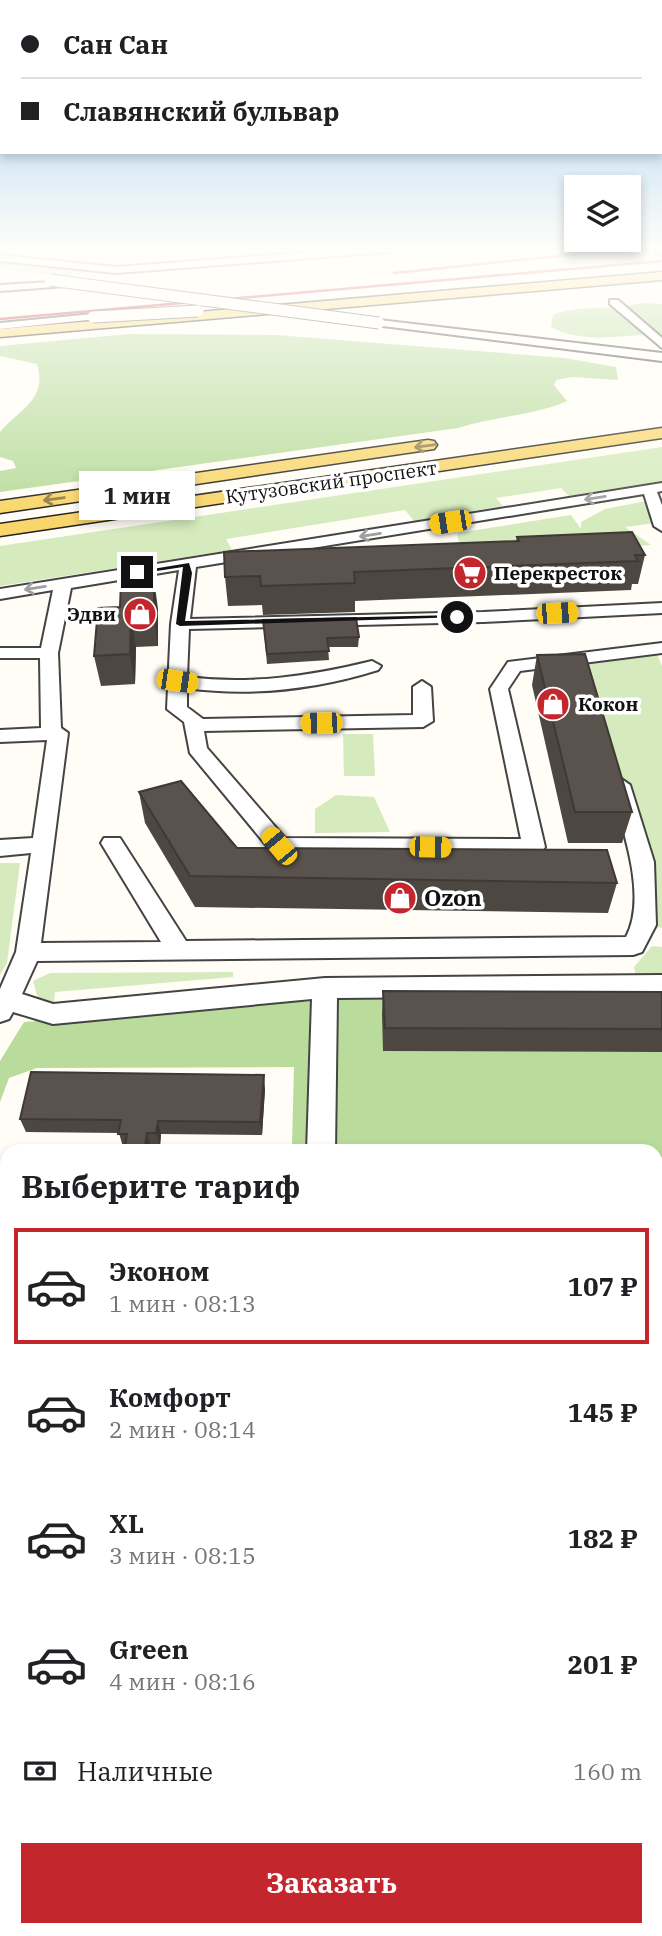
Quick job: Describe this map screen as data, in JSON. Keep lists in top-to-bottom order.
{
  "streets": {
    "main road": ["Кутузовский проспект"]
  },
  "places": {
    "supermarket": ["Перекресток"],
    "shop": ["Эдви", "Кокон", "Ozon"]
  },
  "page": {
    "banner": ["Сан Сан", "Славянский бульвар"],
    "bubble": "1 мин",
    "heading": "Выберите тариф",
    "list": [
      {
        "name": "Эконом",
        "note": "1 мин · 08:13",
        "value": "107 ₽"
      },
      {
        "name": "Комфорт",
        "note": "2 мин · 08:14",
        "value": "145 ₽"
      },
      {
        "name": "XL",
        "note": "3 мин · 08:15",
        "value": "182 ₽"
      },
      {
        "name": "Green",
        "note": "4 мин · 08:16",
        "value": "201 ₽"
      }
    ],
    "pay": ["Наличные", "160 m"],
    "buttons": "Заказать"
  }
}
